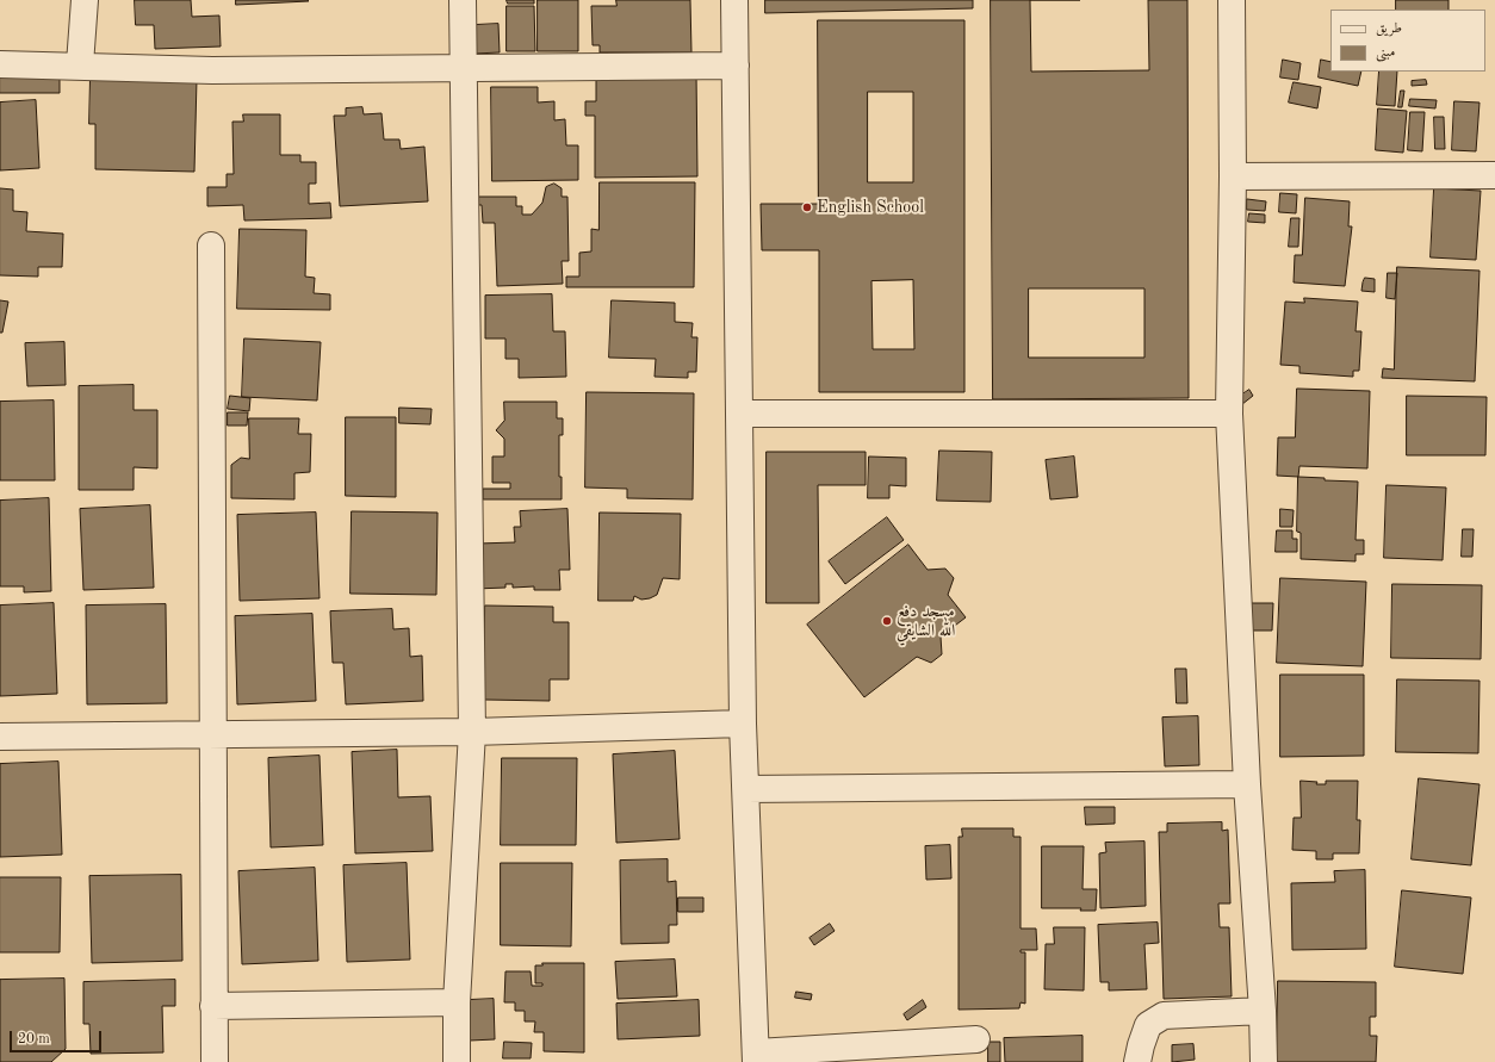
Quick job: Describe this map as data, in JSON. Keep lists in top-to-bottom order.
{
  "places": ["English School", "مسجد دفع الله الشايقي"],
  "legend": ["طريق", "مبنى"],
  "scale_bar": "20 m"
}
